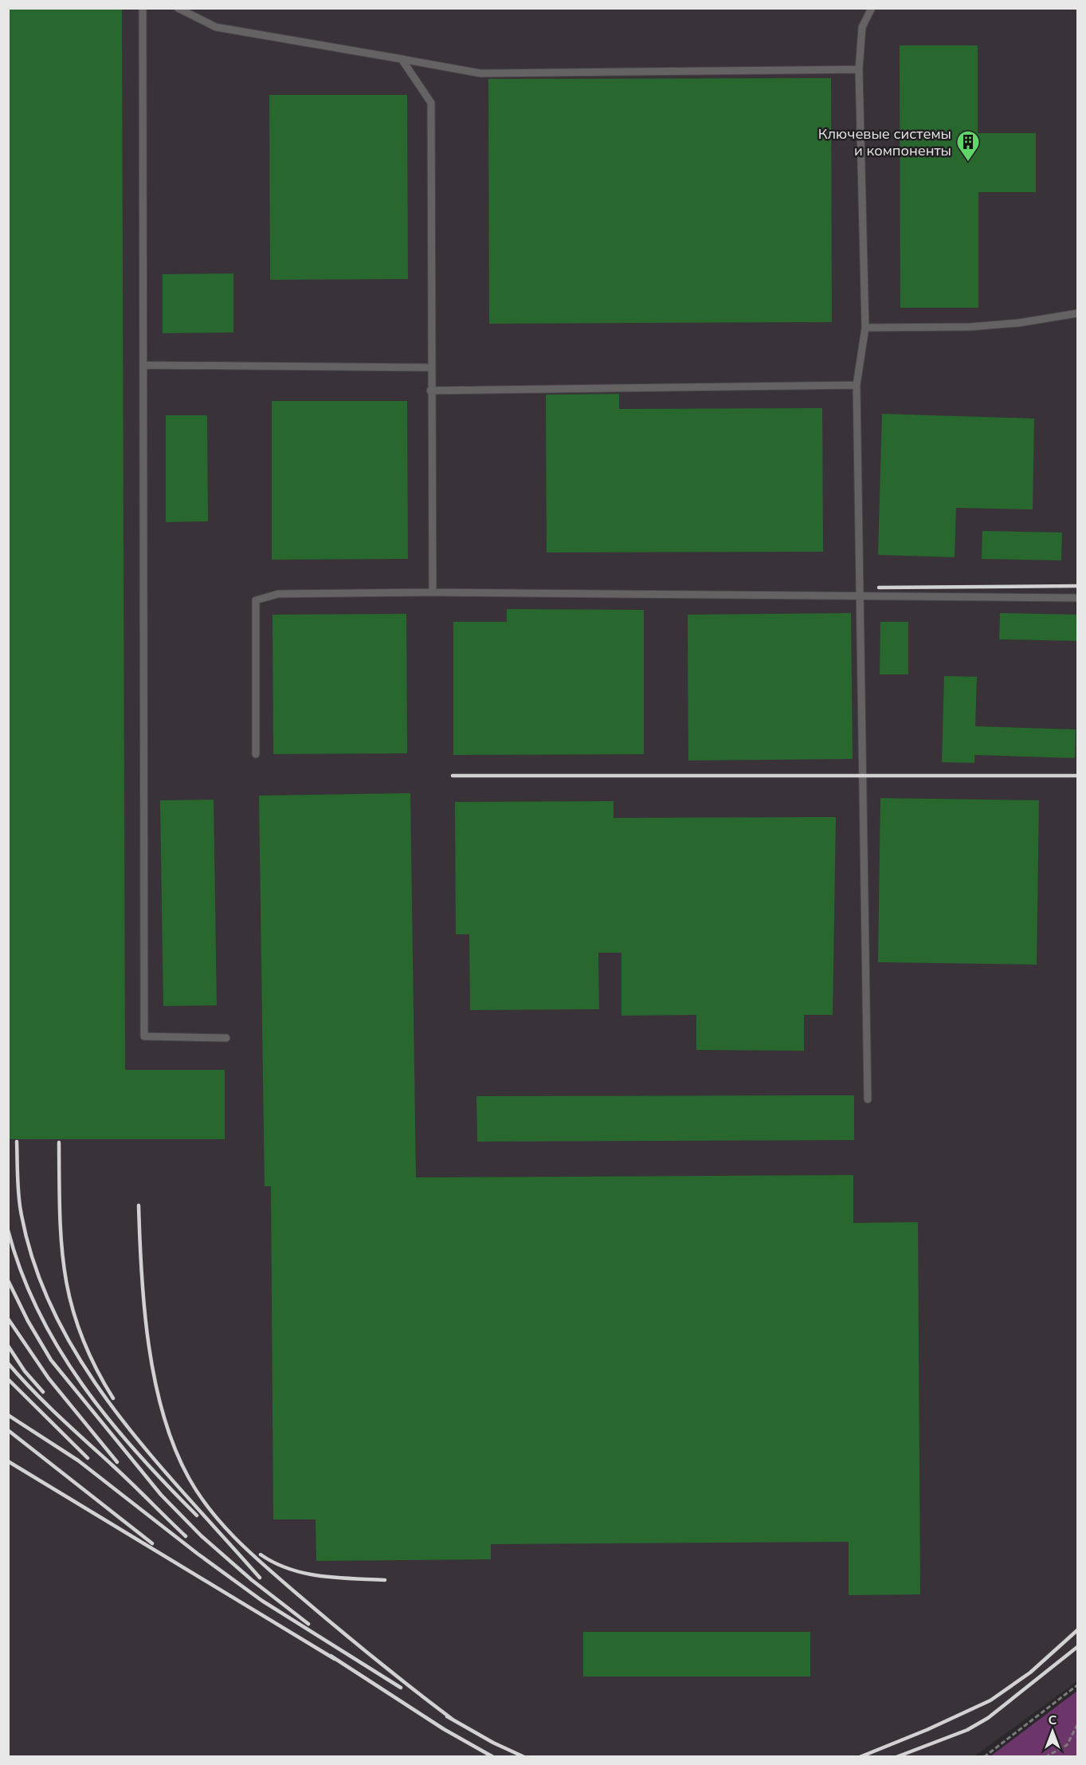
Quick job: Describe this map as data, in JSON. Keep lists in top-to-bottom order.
{
  "places": {
    "building": ["Ключевые системы и компоненты"]
  },
  "north": "top"
}
